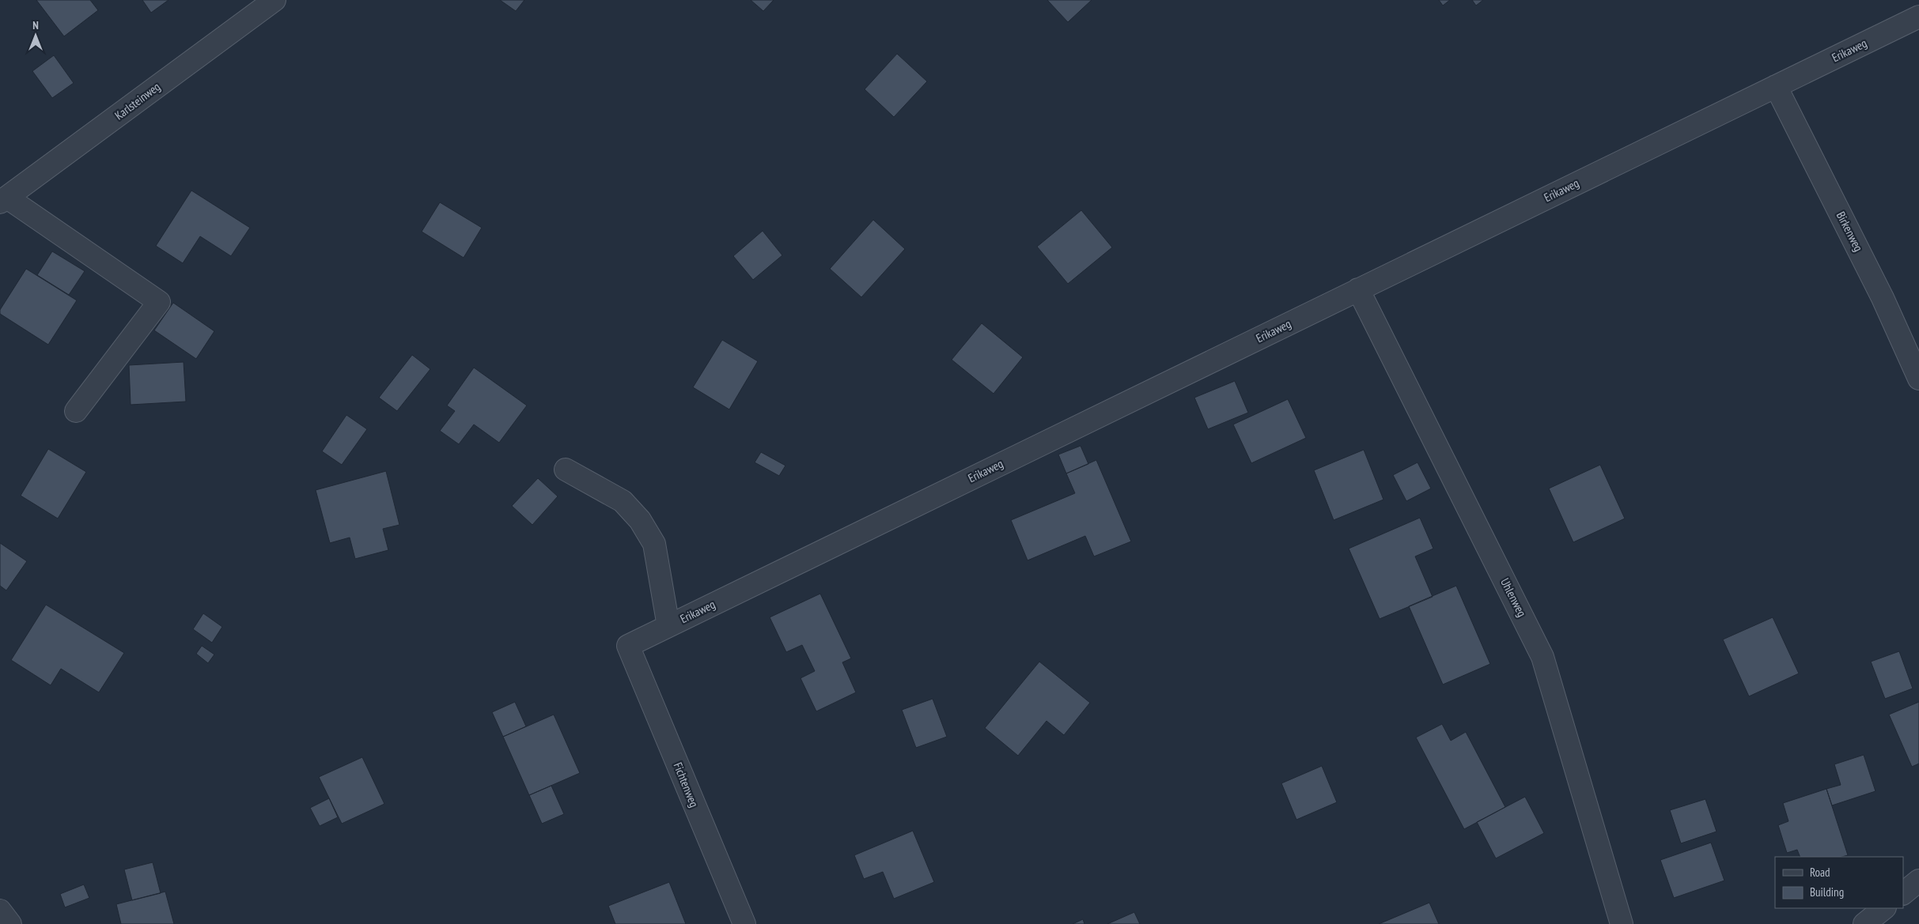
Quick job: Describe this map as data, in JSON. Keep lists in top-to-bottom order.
{
  "streets": {
    "street": [
      "Erikaweg",
      "Karlsteinweg",
      "Birkenweg",
      "Uhlenweg",
      "Fichtenweg"
    ]
  },
  "crossings": [
    ["Erikaweg", "Birkenweg"],
    ["Erikaweg", "Uhlenweg"],
    ["Erikaweg", "Fichtenweg"]
  ],
  "legend": ["Road", "Building"],
  "north": "top"
}
